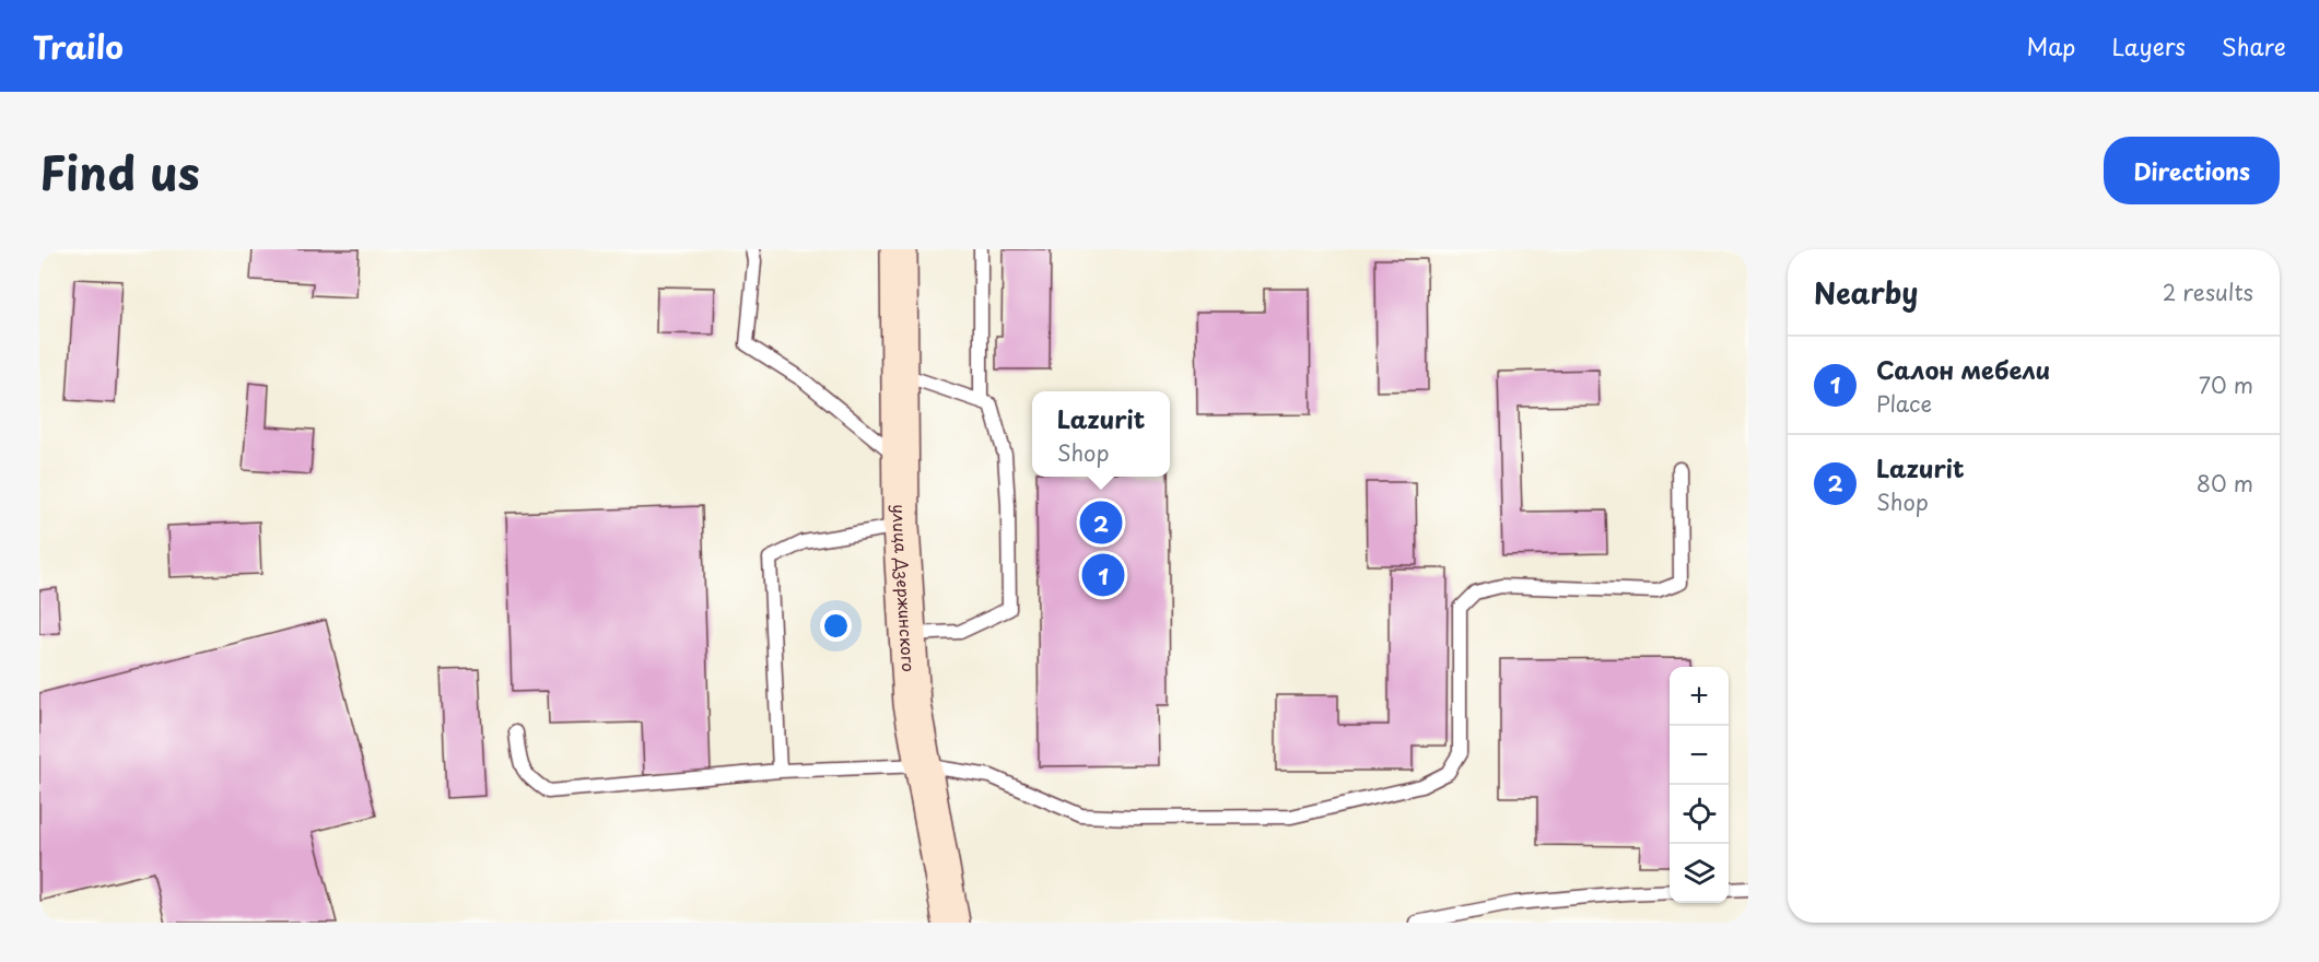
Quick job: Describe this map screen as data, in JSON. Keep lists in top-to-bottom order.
{
  "streets": {
    "main road": ["улица Дзержинского"]
  },
  "page": {
    "header": "Trailo",
    "nav": ["Map", "Layers", "Share"],
    "title": "Find us",
    "buttons": "Directions",
    "heading": ["Nearby", "2 results"],
    "list": [
      {
        "mark": "1",
        "name": "Салон мебели",
        "note": "Place",
        "value": "70 m"
      },
      {
        "mark": "2",
        "name": "Lazurit",
        "note": "Shop",
        "value": "80 m"
      }
    ],
    "popup": ["Lazurit", "Shop"],
    "pins": ["2", "1"],
    "map_buttons": ["+", "−"]
  }
}
